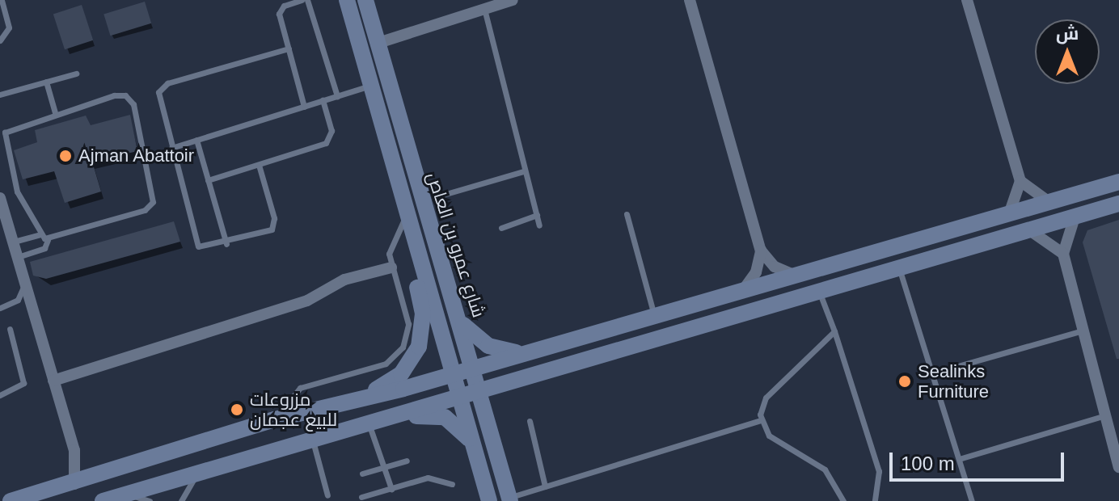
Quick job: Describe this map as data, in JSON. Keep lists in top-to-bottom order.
{
  "streets": {
    "main road": ["شارع عمرو بن العاص"]
  },
  "places": ["Ajman Abattoir", "Sealinks Furniture", "مزروعات للبيع عجمان"],
  "scale_bar": "100 m",
  "north": "top"
}
